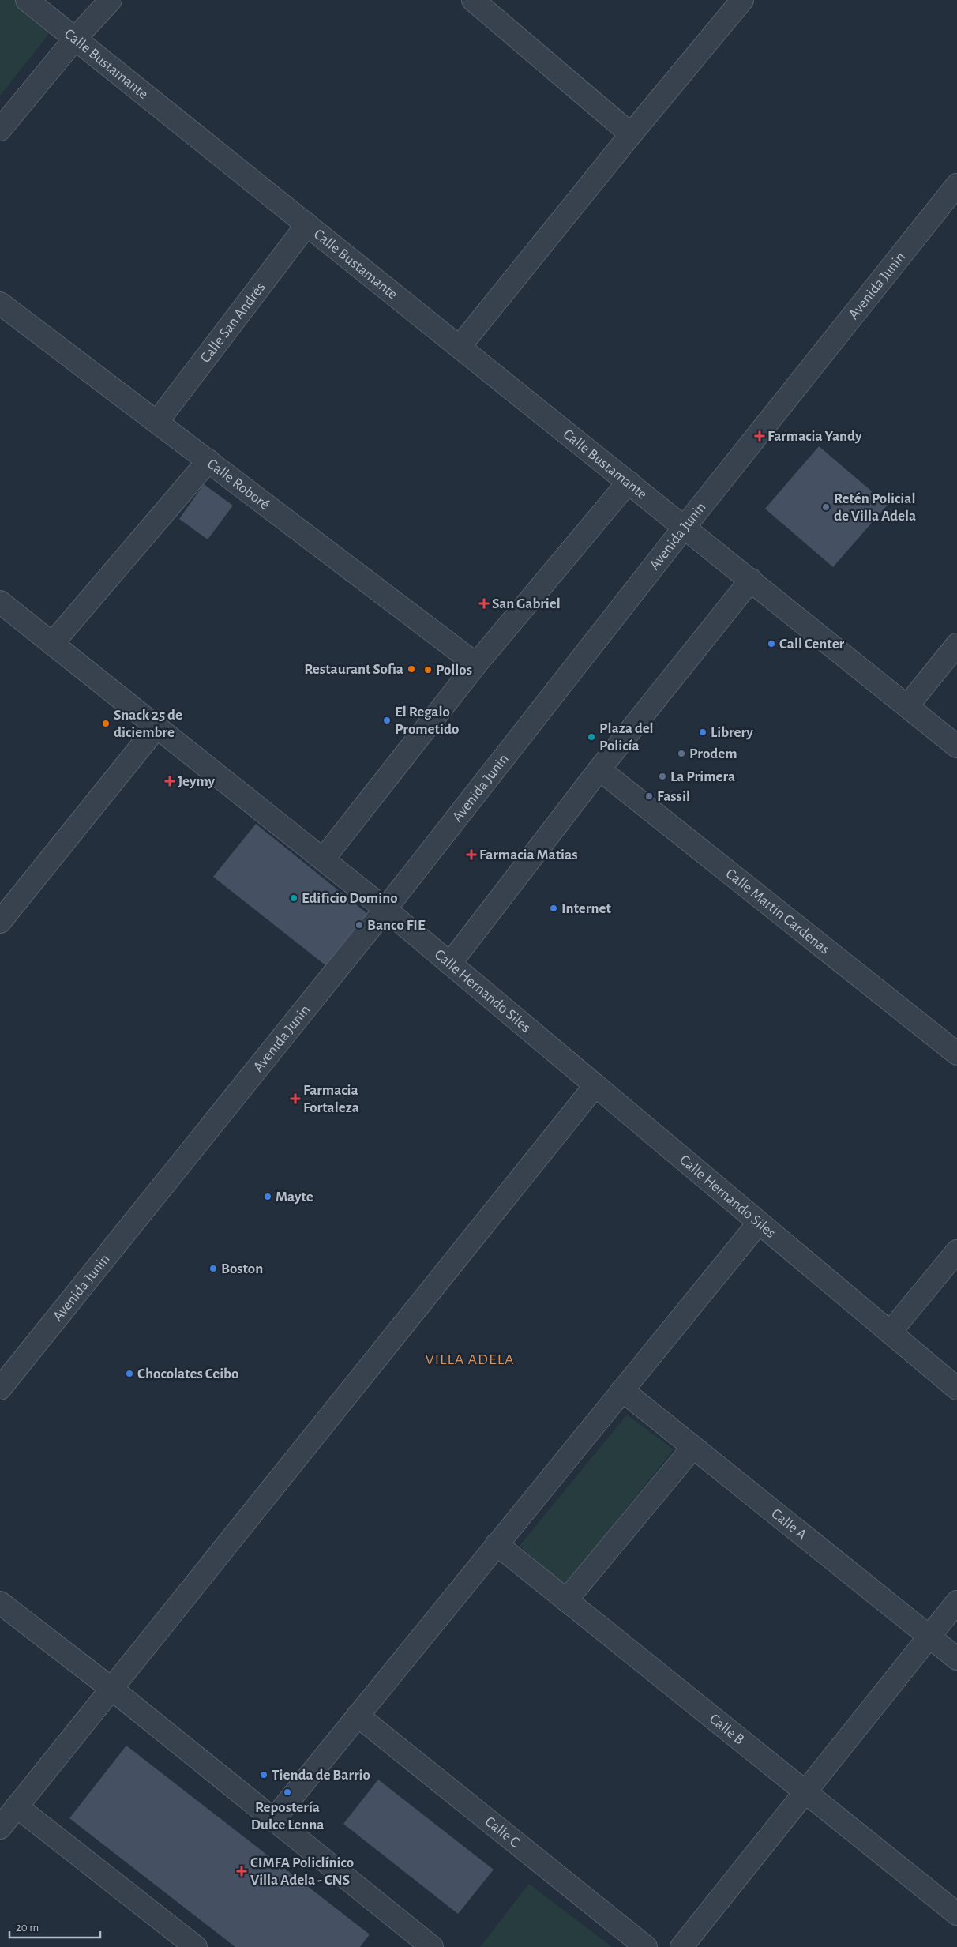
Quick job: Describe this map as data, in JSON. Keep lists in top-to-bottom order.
{
  "streets": {
    "street": [
      "Calle Bustamante",
      "Avenida Junin",
      "Calle San Andrés",
      "Calle Roboré",
      "Calle Martin Cardenas",
      "Calle Hernando Siles",
      "Calle A",
      "Calle B",
      "Calle C"
    ]
  },
  "crossings": [
    ["Calle Bustamante", "Avenida Junin"],
    ["Calle Bustamante", "Calle San Andrés"],
    ["Avenida Junin", "Calle Hernando Siles"],
    ["Calle San Andrés", "Calle Roboré"]
  ],
  "districts": ["VILLA ADELA"],
  "places": {
    "health": [
      "Farmacia Yandy",
      "San Gabriel",
      "Jeymy",
      "Farmacia Matias",
      "Farmacia Fortaleza",
      "CIMFA Policlínico Villa Adela - CNS"
    ],
    "other": [
      "Retén Policial de Villa Adela",
      "Call Center",
      "Restaurant Sofia",
      "Pollos",
      "El Regalo Prometido",
      "Snack 25 de diciembre",
      "Librery",
      "Plaza del Policía",
      "Prodem",
      "La Primera",
      "Fassil",
      "Edificio Domino",
      "Internet",
      "Banco FIE",
      "Mayte",
      "Boston",
      "Chocolates Ceibo",
      "Tienda de Barrio",
      "Repostería Dulce Lenna"
    ]
  },
  "scale_bar": "20 m"
}
